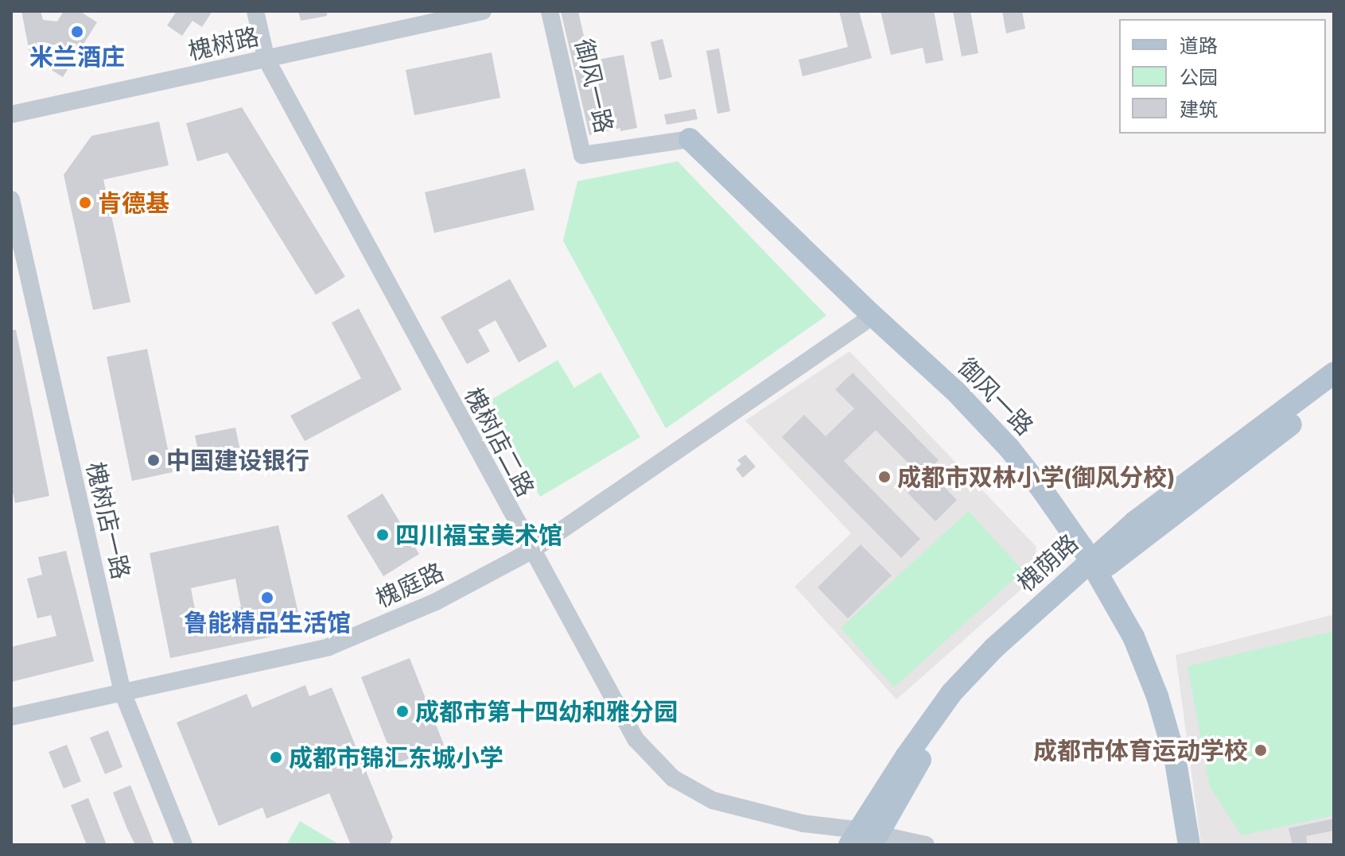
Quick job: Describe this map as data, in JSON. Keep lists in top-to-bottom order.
{
  "streets": {
    "main road": ["御风一路", "槐荫路"],
    "street": [
      "槐树路",
      "槐树店二路",
      "槐树店一路",
      "槐庭路"
    ]
  },
  "crossings": [
    ["槐树路", "槐树店二路"],
    ["御风一路", "槐荫路"],
    ["御风一路", "槐庭路"],
    ["槐树店二路", "槐荫路"],
    ["槐树店二路", "槐庭路"],
    ["槐树店一路", "槐庭路"]
  ],
  "places": [
    "米兰酒庄",
    "肯德基",
    "中国建设银行",
    "成都市双林小学(御风分校)",
    "四川福宝美术馆",
    "鲁能精品生活馆",
    "成都市第十四幼和雅分园",
    "成都市体育运动学校",
    "成都市锦汇东城小学"
  ],
  "legend": ["道路", "公园", "建筑"]
}
